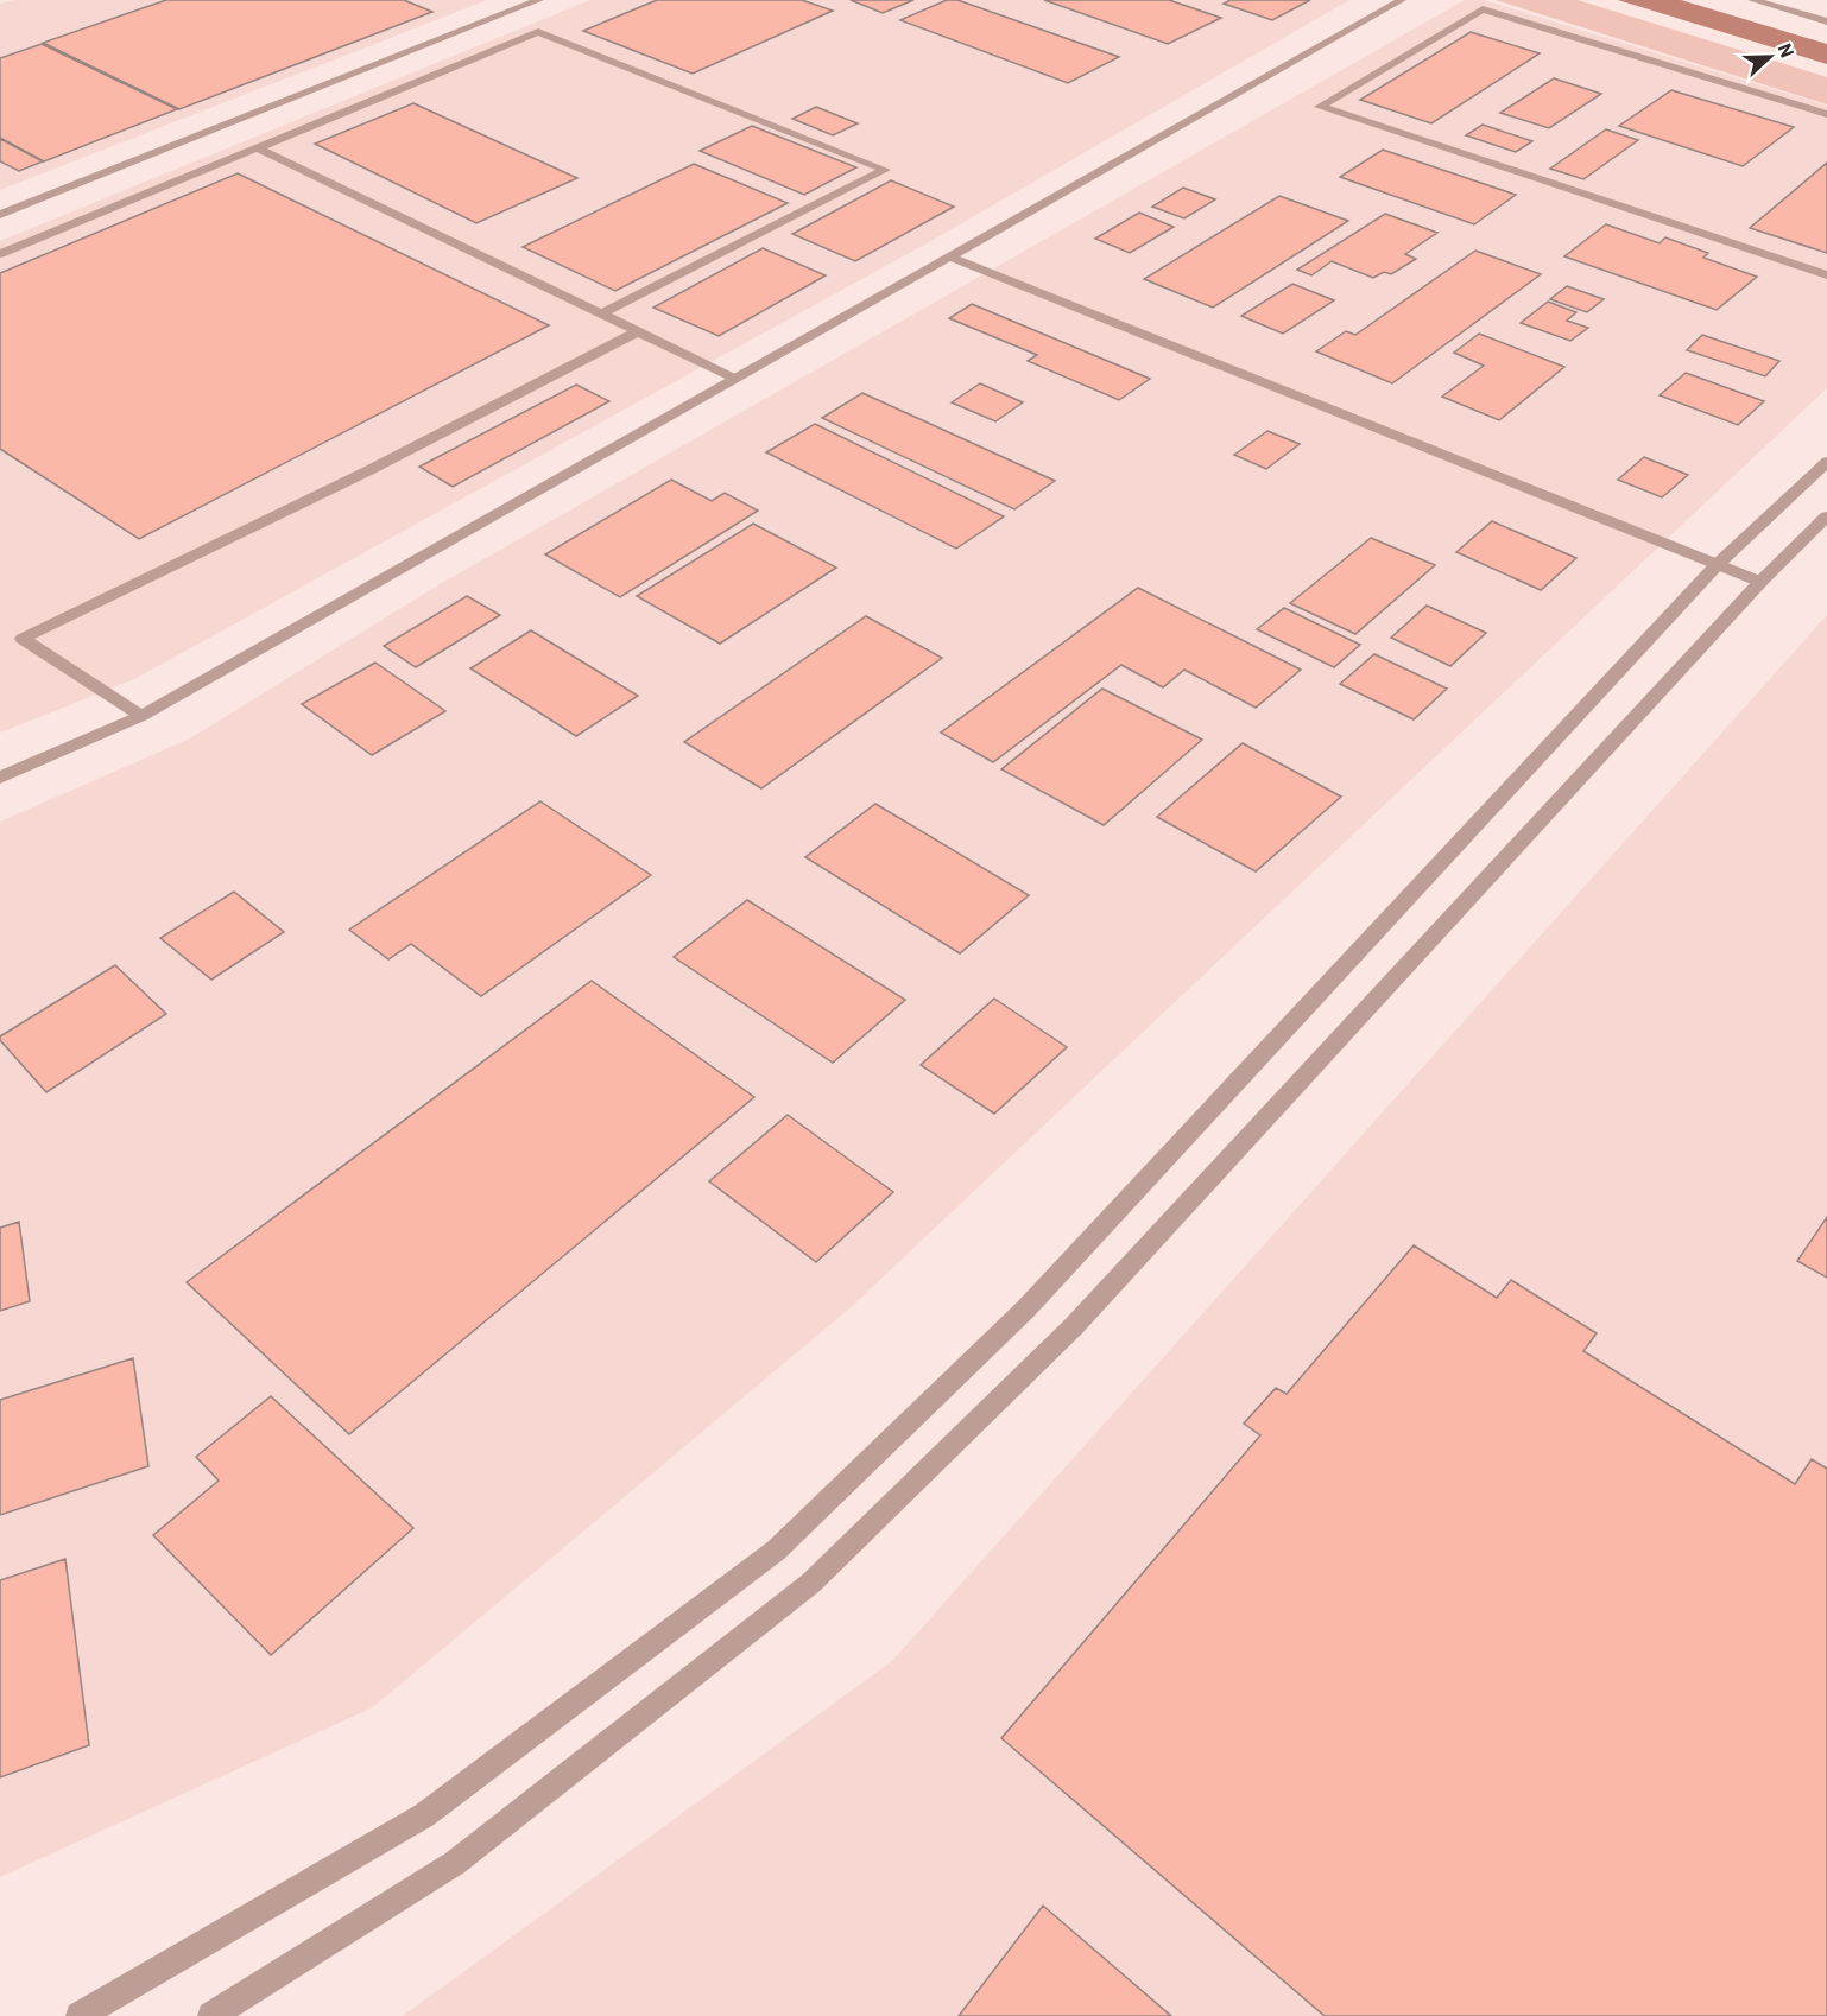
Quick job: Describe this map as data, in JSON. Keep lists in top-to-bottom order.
{
  "north": "right"
}
